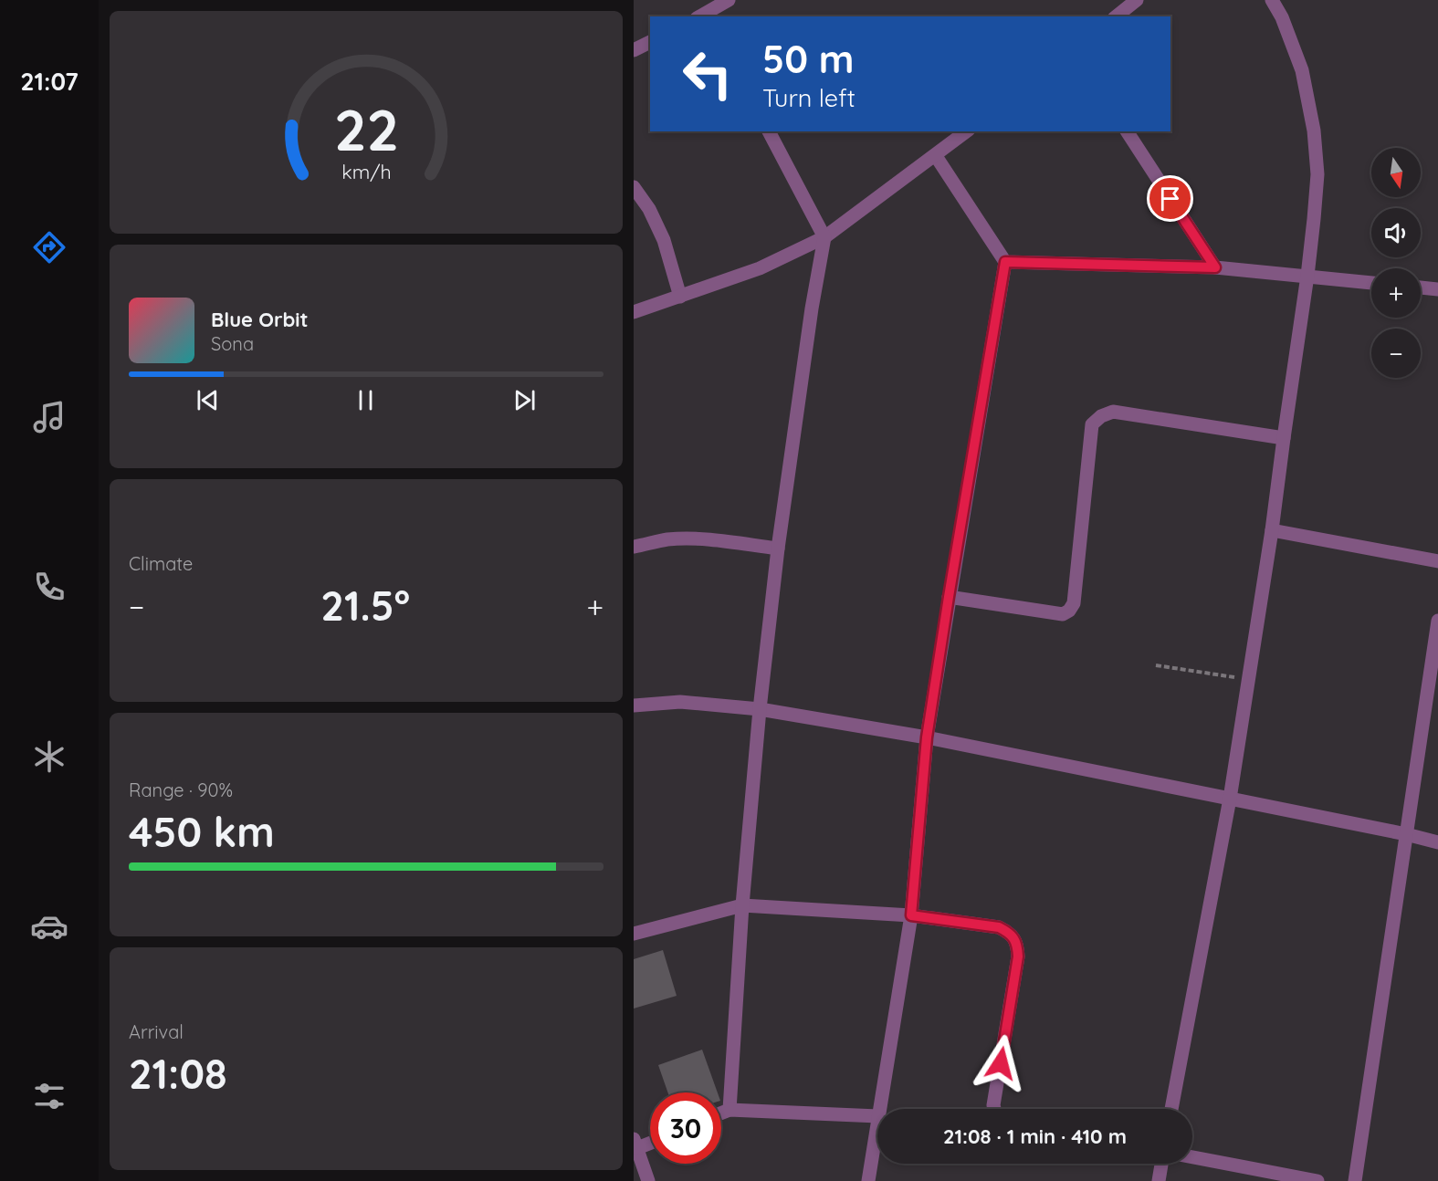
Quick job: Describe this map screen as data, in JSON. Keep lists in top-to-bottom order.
{
  "north": "bottom",
  "page": {
    "tabs": "21:07",
    "turn": ["50 m", "Turn left"],
    "map_buttons": ["+", "−"],
    "song": ["Blue Orbit", "Sona"],
    "tile": [
      "Climate",
      ["Range · 90%", "450 km"],
      ["Arrival", "21:08"]
    ],
    "heat": ["−", "21.5°", "+"],
    "limit": "30",
    "trip": "21:08 · 1 min · 410 m",
    "gauge": ["22", "km/h"]
  }
}
